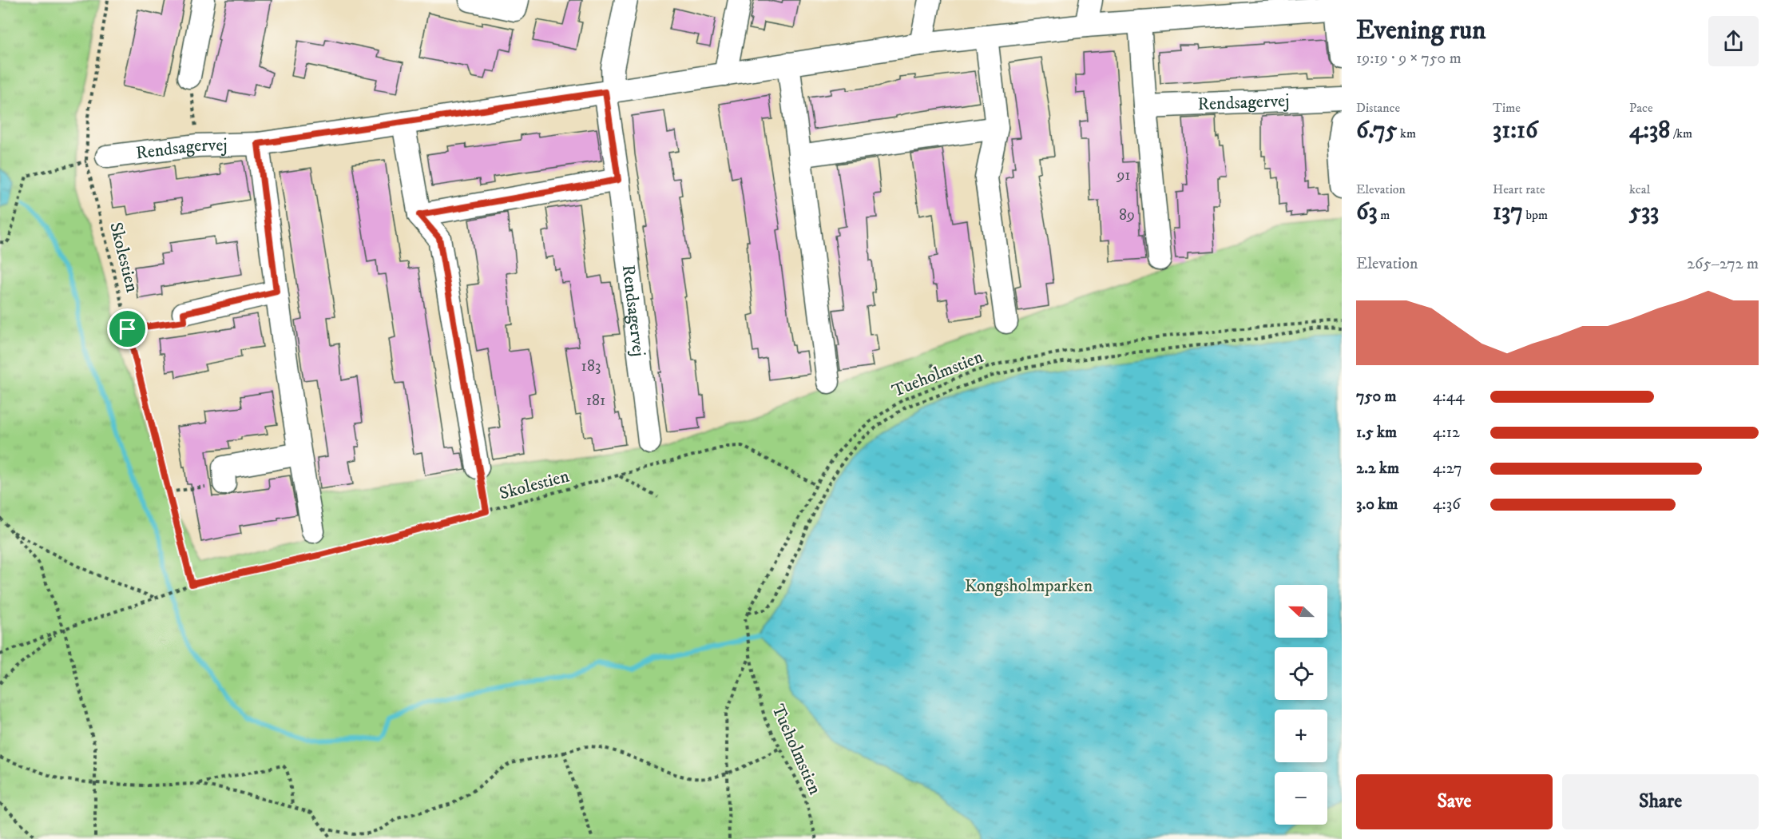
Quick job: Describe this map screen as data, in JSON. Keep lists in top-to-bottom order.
{
  "streets": {
    "street": ["Rendsagervej"],
    "path": ["Skolestien", "Tueholmstien"]
  },
  "crossings": [
    ["Rendsagervej", "Skolestien"],
    ["Skolestien", "Tueholmstien"]
  ],
  "parks": ["Kongsholmparken"],
  "house_numbers": [
    "91",
    "89",
    "183",
    "181"
  ],
  "north": "left",
  "page": {
    "heading": ["Evening run", "19:19 · 9 × 750 m"],
    "stats": [
      ["Distance", "6.75 km"],
      ["Time", "31:16"],
      ["Pace", "4:38 /km"],
      ["Elevation", "63 m"],
      ["Heart rate", "137 bpm"],
      ["kcal", "533"]
    ],
    "chart": ["Elevation", "265–272 m"],
    "list": [
      {
        "name": "750 m",
        "note": "4:44"
      },
      {
        "name": "1.5 km",
        "note": "4:12"
      },
      {
        "name": "2.2 km",
        "note": "4:27"
      },
      {
        "name": "3.0 km",
        "note": "4:36"
      }
    ],
    "map_buttons": ["+", "−"],
    "buttons": ["Save", "Share"]
  }
}
